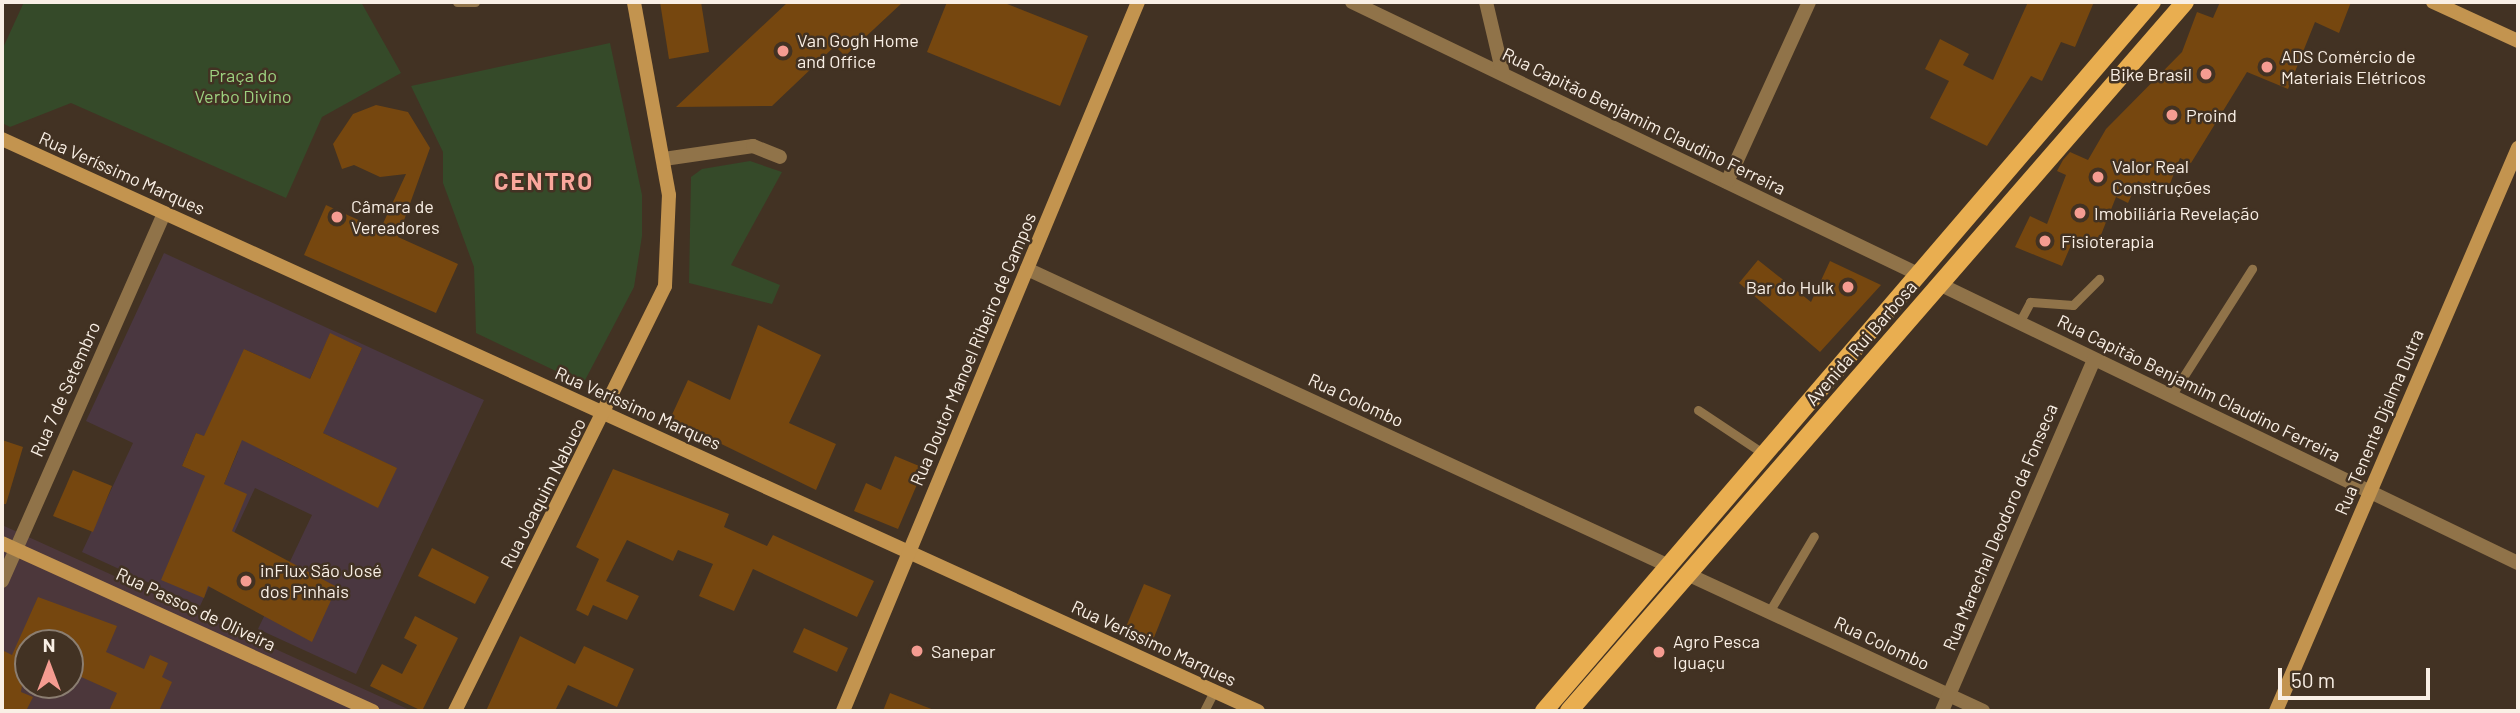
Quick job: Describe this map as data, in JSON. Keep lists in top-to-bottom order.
{
  "streets": {
    "main road": [
      "Rua Veríssimo Marques",
      "Avenida Rui Barbosa",
      "Rua Doutor Manoel Ribeiro de Campos",
      "Rua Tenente Djalma Dutra",
      "Rua Joaquim Nabuco",
      "Rua Passos de Oliveira"
    ],
    "street": [
      "Rua Capitão Benjamim Claudino Ferreira",
      "Rua 7 de Setembro",
      "Rua Colombo",
      "Rua Marechal Deodoro da Fonseca"
    ]
  },
  "crossings": [
    ["Rua Capitão Benjamim Claudino Ferreira", "Avenida Rui Barbosa"],
    ["Rua Capitão Benjamim Claudino Ferreira", "Rua Tenente Djalma Dutra"],
    ["Rua Capitão Benjamim Claudino Ferreira", "Rua Marechal Deodoro da Fonseca"],
    ["Rua Veríssimo Marques", "Rua Doutor Manoel Ribeiro de Campos"],
    ["Rua Veríssimo Marques", "Rua 7 de Setembro"],
    ["Rua Veríssimo Marques", "Rua Joaquim Nabuco"],
    ["Avenida Rui Barbosa", "Rua Colombo"],
    ["Rua Doutor Manoel Ribeiro de Campos", "Rua Colombo"],
    ["Rua 7 de Setembro", "Rua Passos de Oliveira"],
    ["Rua Colombo", "Rua Marechal Deodoro da Fonseca"]
  ],
  "districts": ["CENTRO"],
  "parks": ["Praça do Verbo Divino"],
  "places": [
    "Van Gogh Home and Office",
    "ADS Comércio de Materiais Elétricos",
    "Bike Brasil",
    "Proind",
    "Valor Real Construções",
    "Imobiliária Revelação",
    "Câmara de Vereadores",
    "Fisioterapia",
    "Bar do Hulk",
    "inFlux São José dos Pinhais",
    "Sanepar",
    "Agro Pesca Iguaçu"
  ],
  "scale_bar": "50 m",
  "north": "top"
}
